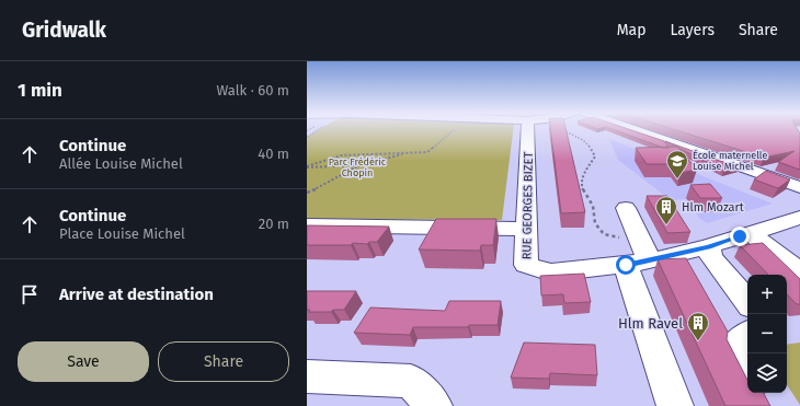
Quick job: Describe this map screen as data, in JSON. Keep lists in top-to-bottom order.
{
  "streets": {
    "street": ["RUE GEORGES BIZET"]
  },
  "parks": ["Parc Frédéric Chopin"],
  "places": {
    "school or university": ["École maternelle Louise Michel"],
    "building": ["Hlm Mozart", "Hlm Ravel"]
  },
  "page": {
    "header": "Gridwalk",
    "nav": ["Map", "Layers", "Share"],
    "heading": ["1 min", "Walk · 60 m"],
    "list": [
      ["Continue", "Allée Louise Michel", "40 m"],
      ["Continue", "Place Louise Michel", "20 m"],
      "Arrive at destination"
    ],
    "map_buttons": ["+", "−"],
    "buttons": ["Save", "Share"]
  }
}
